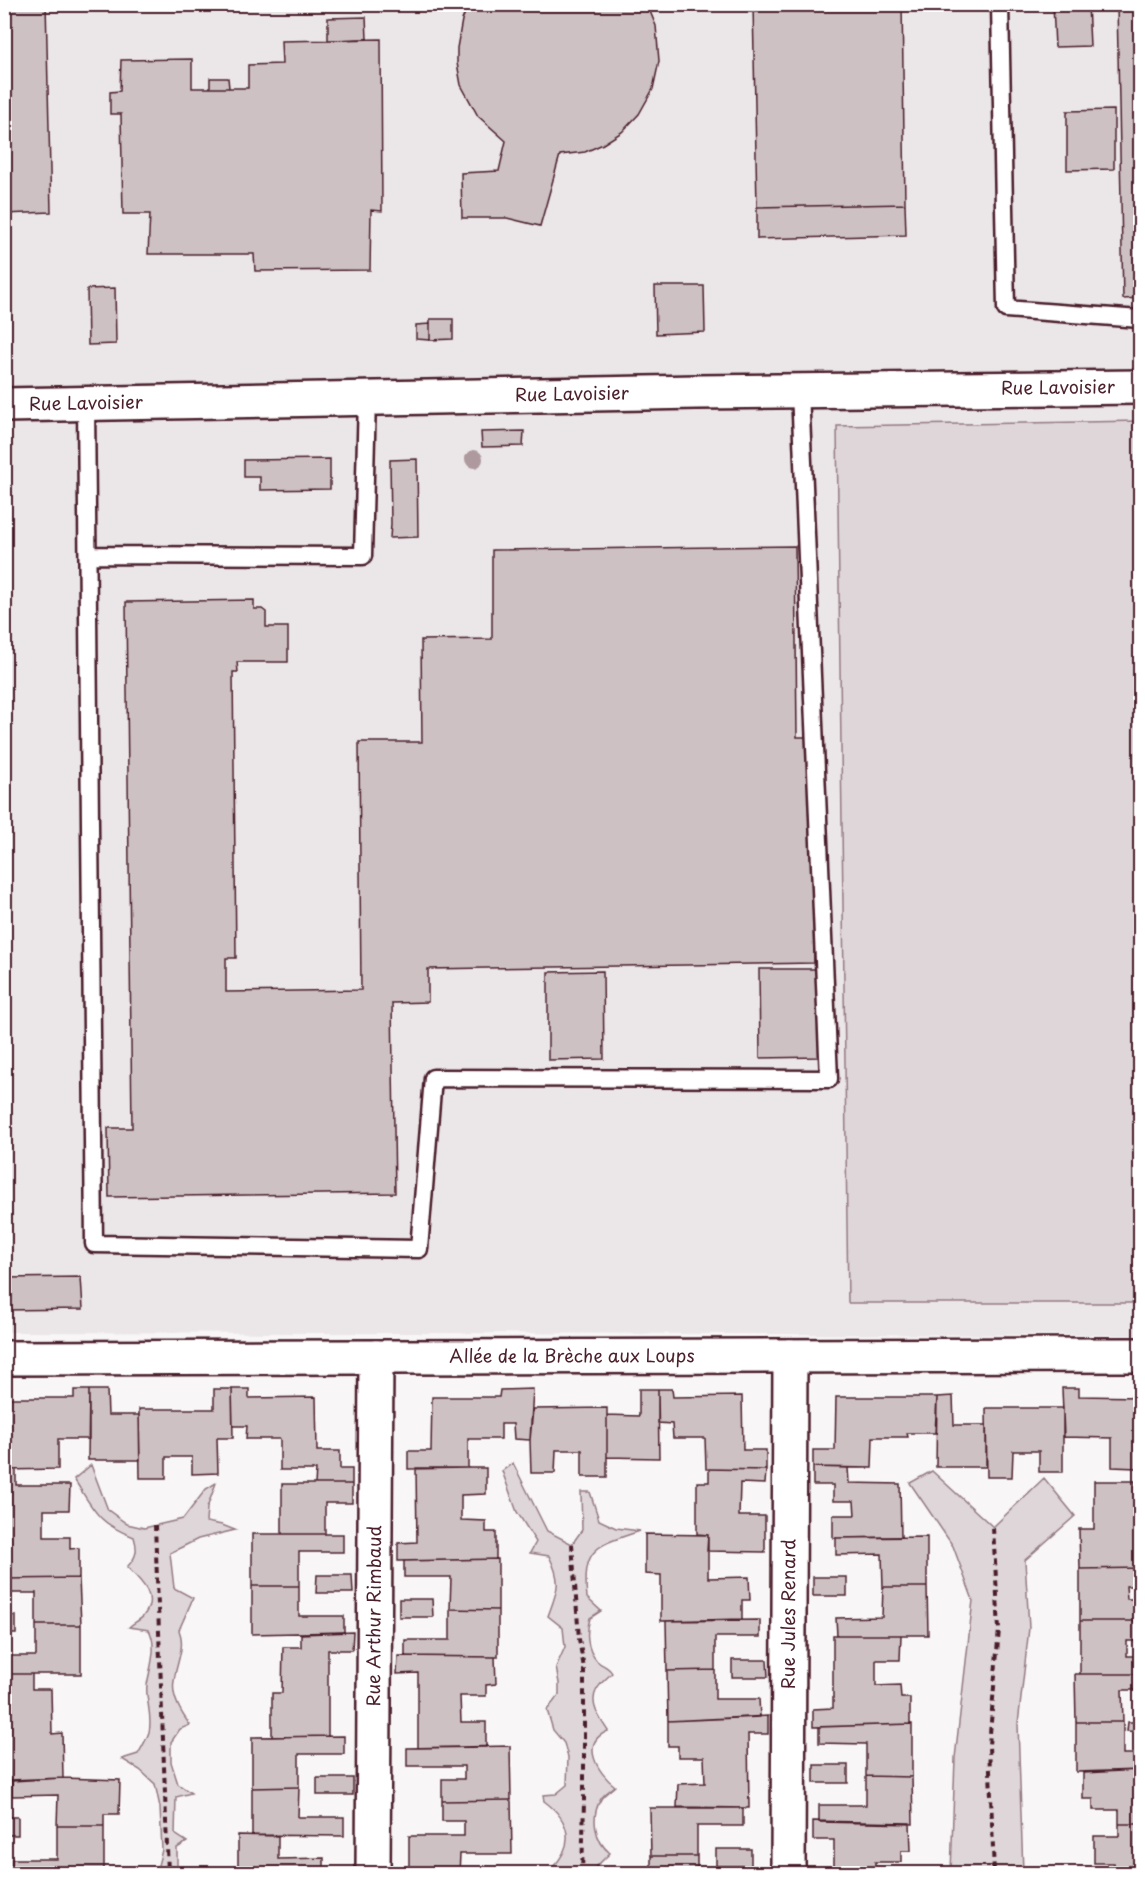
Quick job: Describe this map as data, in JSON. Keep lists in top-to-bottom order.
{
  "streets": {
    "street": [
      "Rue Lavoisier",
      "Allée de la Brèche aux Loups",
      "Rue Arthur Rimbaud",
      "Rue Jules Renard"
    ]
  },
  "crossings": [
    ["Allée de la Brèche aux Loups", "Rue Arthur Rimbaud"],
    ["Allée de la Brèche aux Loups", "Rue Jules Renard"]
  ]
}
